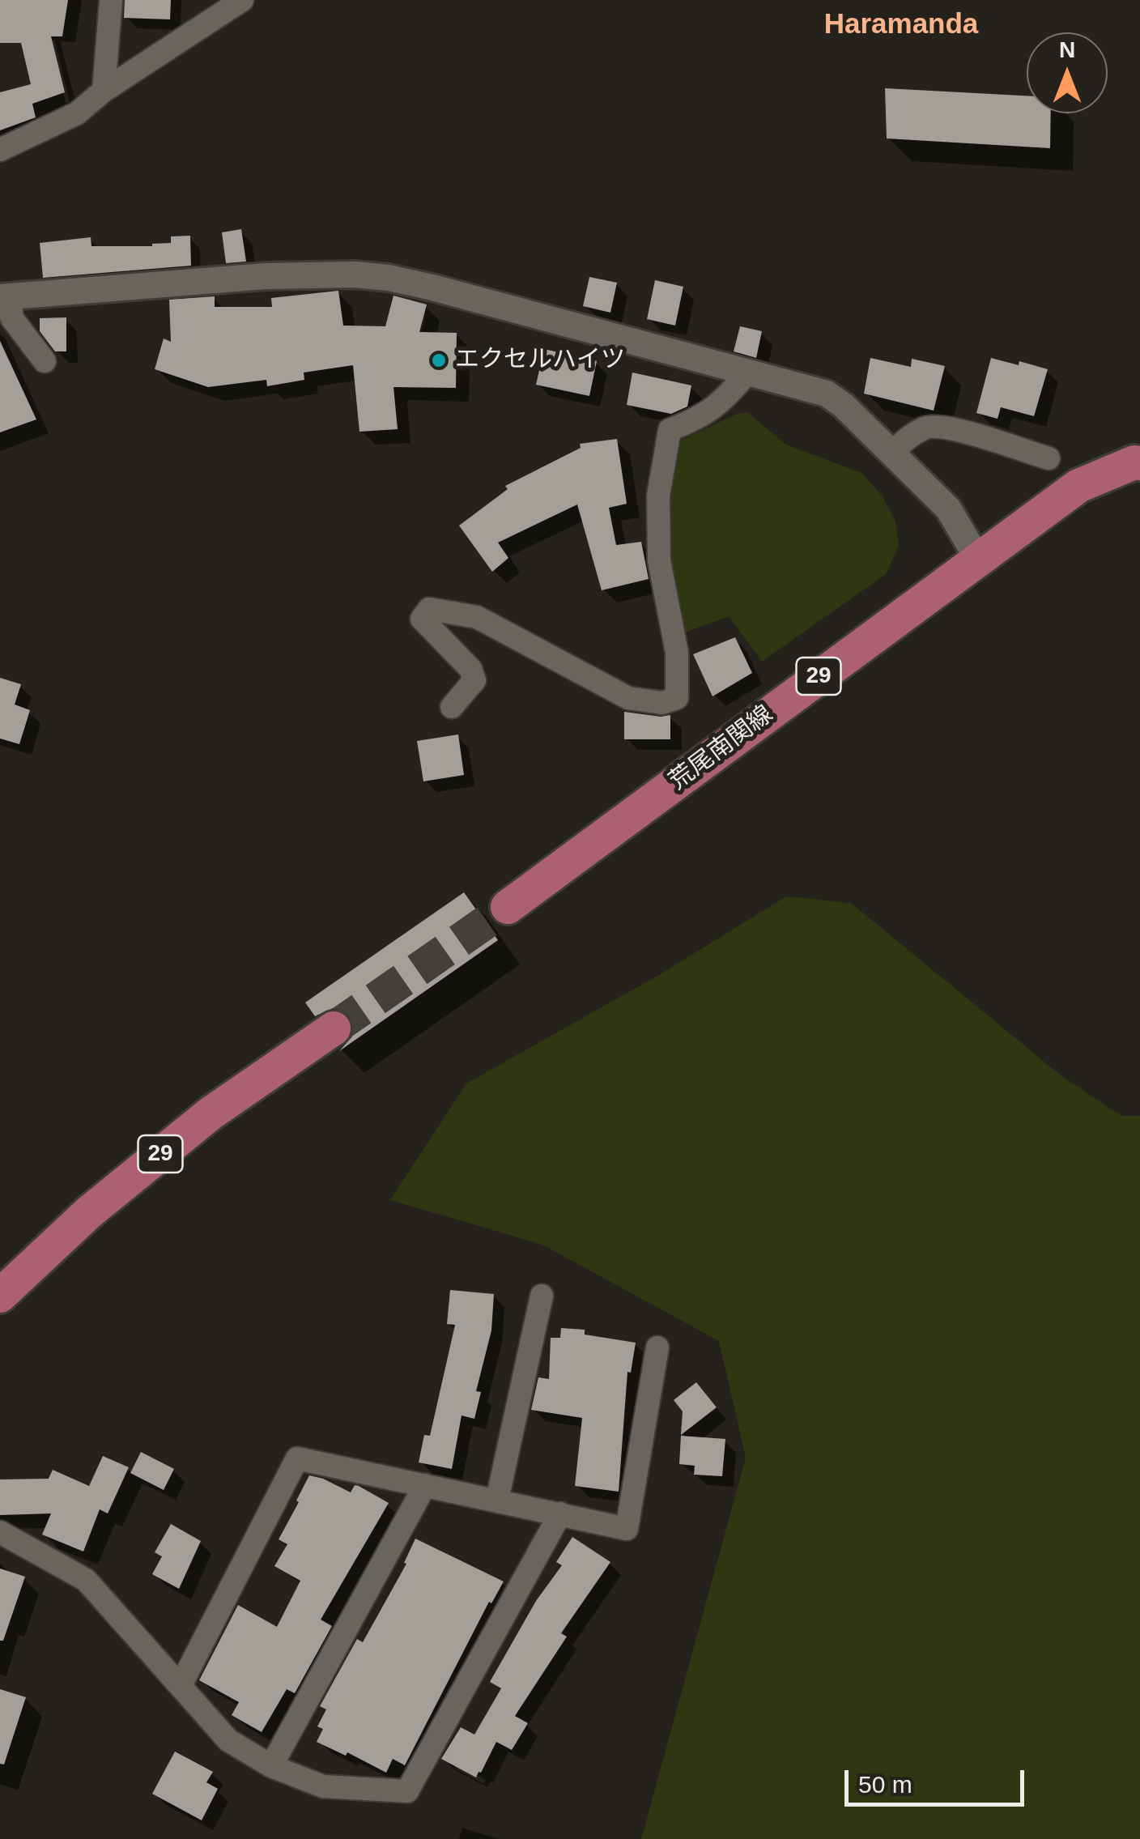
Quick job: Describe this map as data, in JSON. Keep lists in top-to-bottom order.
{
  "streets": {
    "main road": ["29", "荒尾南関線"]
  },
  "districts": ["Haramanda"],
  "places": ["エクセルハイツ"],
  "scale_bar": "50 m",
  "north": "top"
}
